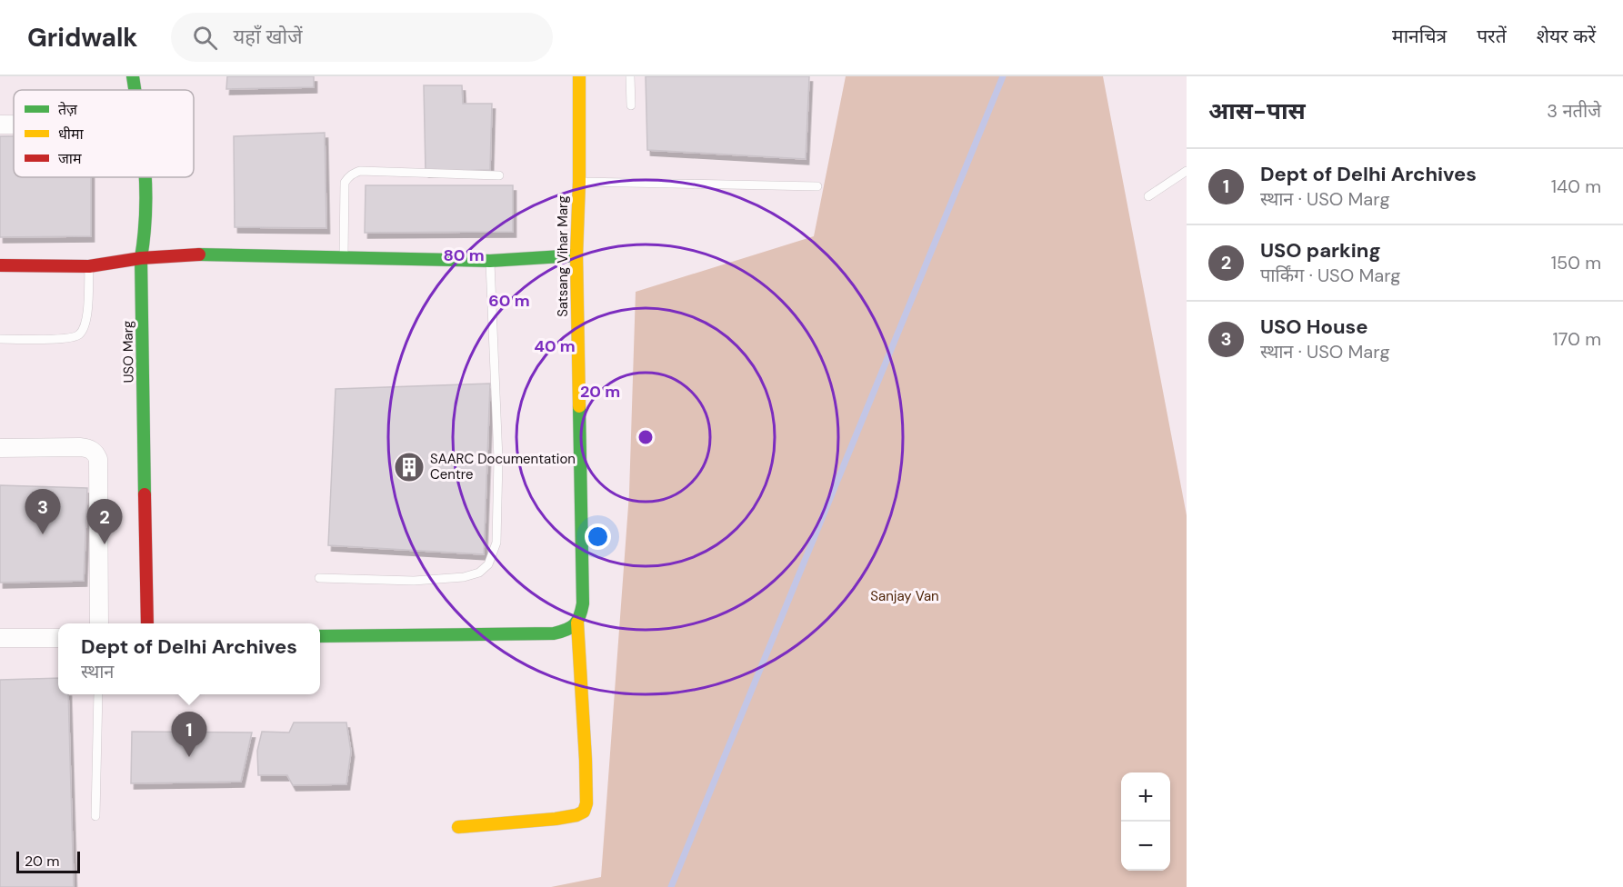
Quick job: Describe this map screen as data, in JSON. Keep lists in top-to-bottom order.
{
  "streets": {
    "street": ["Satsang Vihar Marg", "USO Marg"]
  },
  "parks": ["Sanjay Van"],
  "places": {
    "building": ["SAARC Documentation Centre"]
  },
  "legend": ["तेज़", "धीमा", "जाम"],
  "scale_bar": "20 m",
  "page": {
    "header": "Gridwalk",
    "search": "यहाँ खोजें",
    "nav": ["मानचित्र", "परतें", "शेयर करें"],
    "heading": ["आस-पास", "3 नतीजे"],
    "list": [
      {
        "mark": "1",
        "name": "Dept of Delhi Archives",
        "note": "स्थान · USO Marg",
        "value": "140 m"
      },
      {
        "mark": "2",
        "name": "USO parking",
        "note": "पार्किंग · USO Marg",
        "value": "150 m"
      },
      {
        "mark": "3",
        "name": "USO House",
        "note": "स्थान · USO Marg",
        "value": "170 m"
      }
    ],
    "pins": ["3", "2", "1"],
    "popup": ["Dept of Delhi Archives", "स्थान"],
    "map_buttons": ["+", "−"],
    "scale": "20 m"
  },
  "rings": [
    "80 m",
    "60 m",
    "40 m",
    "20 m"
  ]
}
